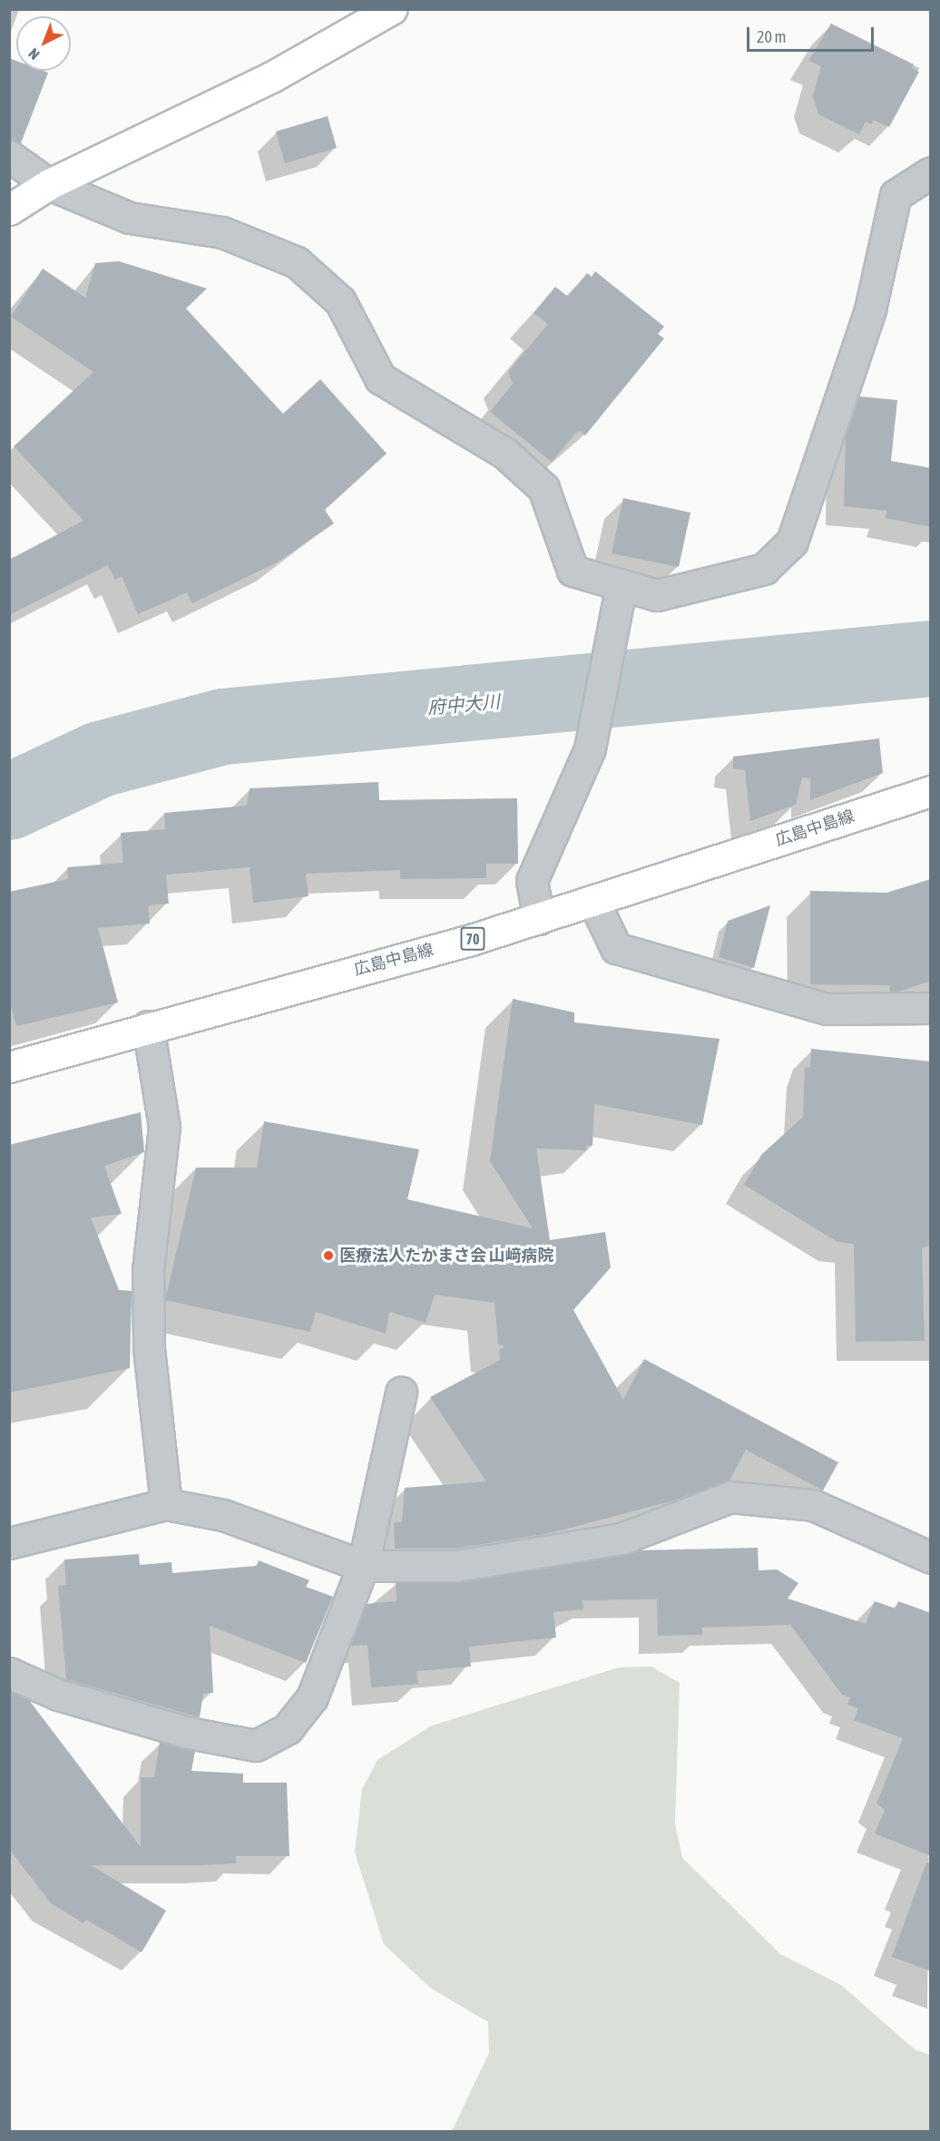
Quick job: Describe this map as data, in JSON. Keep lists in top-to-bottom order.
{
  "streets": {
    "main road": ["広島中島線", "70"]
  },
  "water": ["府中大川"],
  "places": ["医療法人たかまさ会 山﨑病院"],
  "scale_bar": "20 m",
  "north": "bottom left"
}
